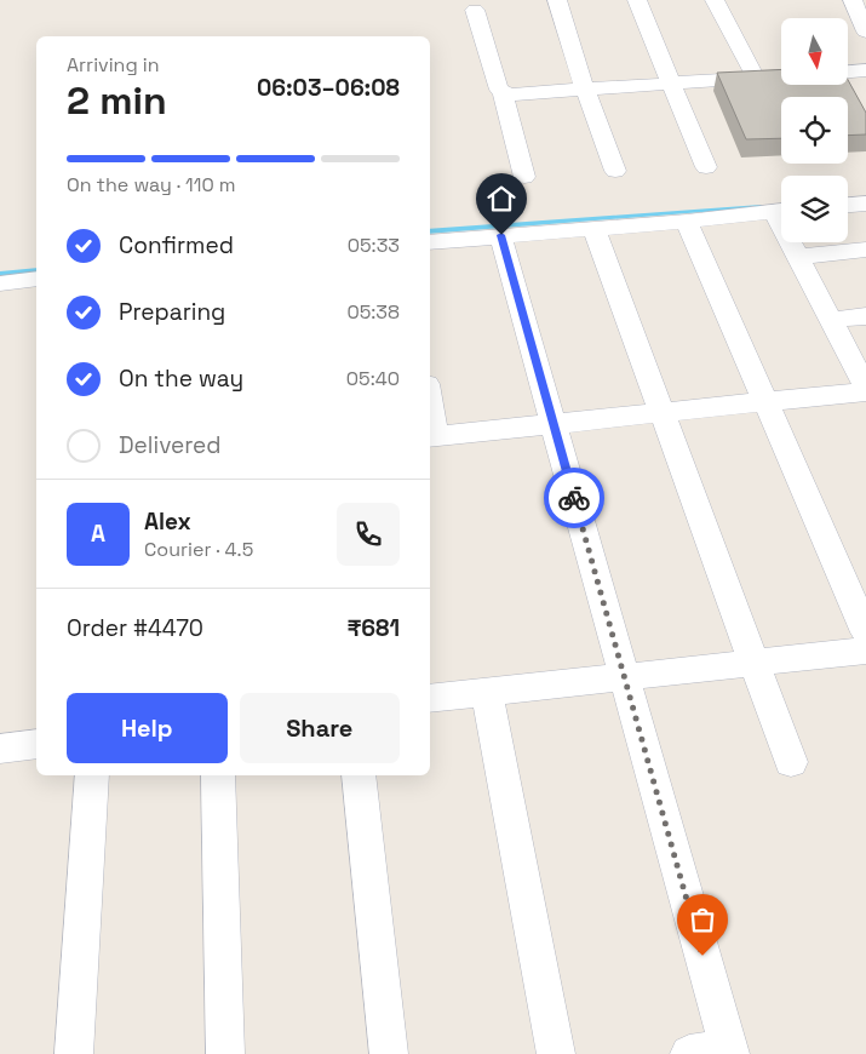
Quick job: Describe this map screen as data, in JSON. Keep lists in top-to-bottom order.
{
  "north": "bottom",
  "page": {
    "heading": ["2 min", "Arriving in", "06:03–06:08"],
    "panel": [
      "Alex",
      "Courier · 4.5",
      "Order #4470",
      "₹681"
    ],
    "bar": "On the way · 110 m",
    "list": [
      ["Confirmed", "05:33"],
      ["Preparing", "05:38"],
      ["On the way", "05:40"],
      "Delivered"
    ],
    "round": "A",
    "buttons": ["Help", "Share"]
  }
}
